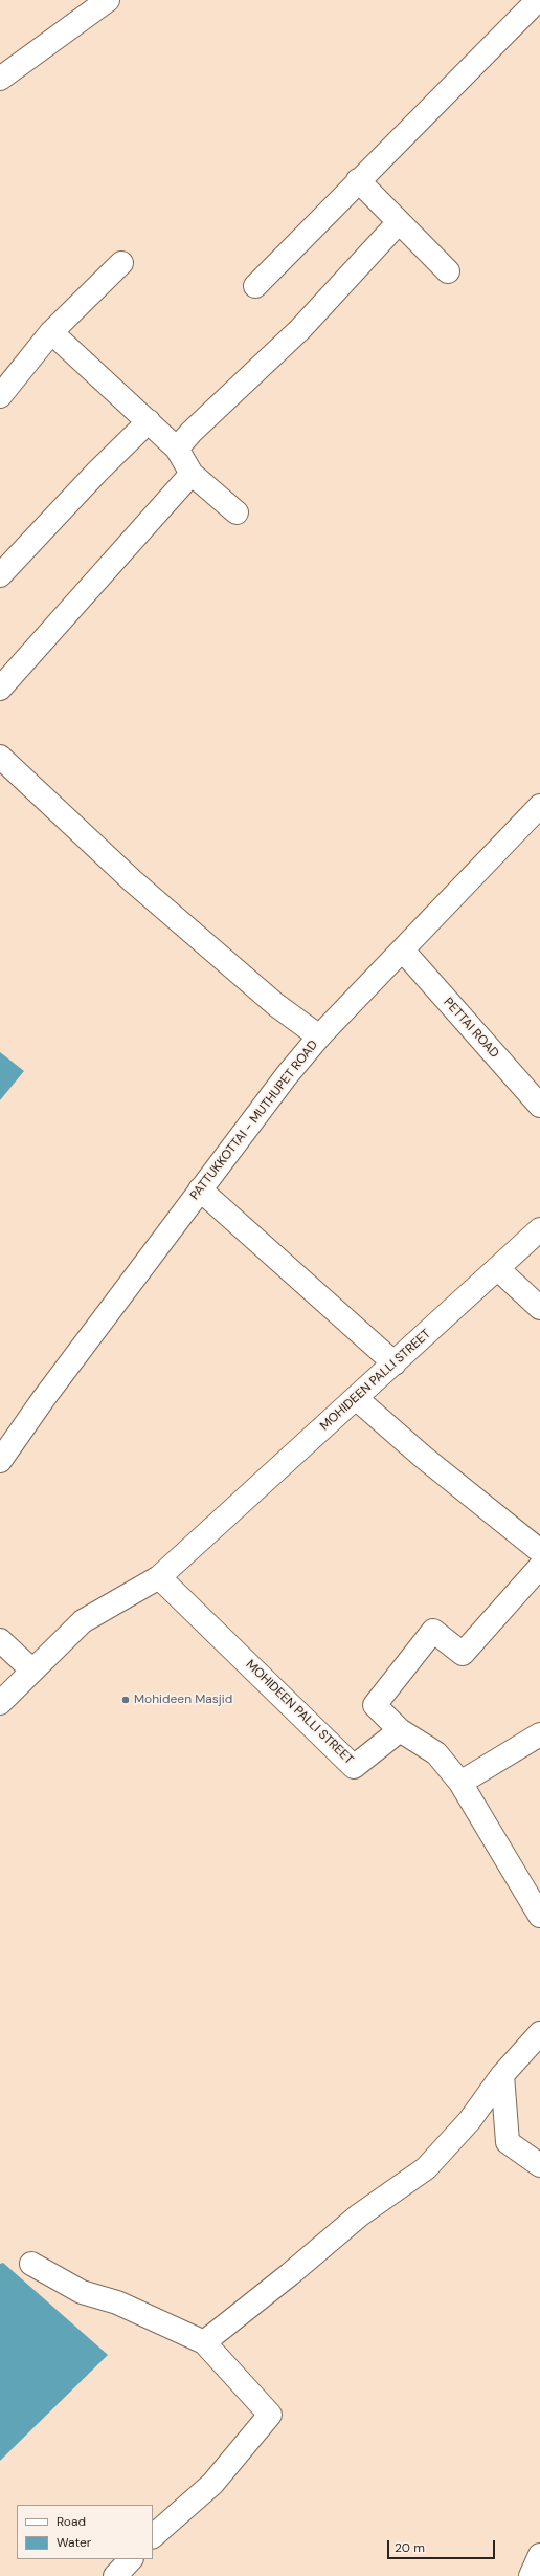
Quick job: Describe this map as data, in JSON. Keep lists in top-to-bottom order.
{
  "streets": {
    "street": ["PETTAI ROAD", "PATTUKKOTTAI - MUTHUPET ROAD", "MOHIDEEN PALLI STREET"]
  },
  "crossings": [
    ["PETTAI ROAD", "PATTUKKOTTAI - MUTHUPET ROAD"]
  ],
  "places": ["Mohideen Masjid"],
  "legend": ["Road", "Water"],
  "scale_bar": "20 m"
}
